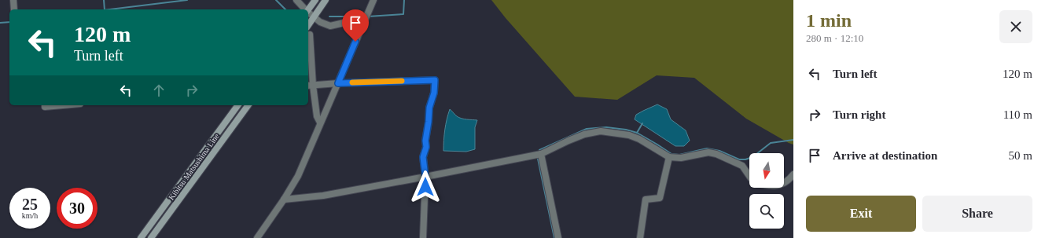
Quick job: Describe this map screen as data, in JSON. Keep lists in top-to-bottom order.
{
  "streets": {
    "main road": ["Kibitsu Matsushima Line"]
  },
  "north": "bottom",
  "page": {
    "heading": ["1 min", "280 m · 12:10"],
    "turn": ["120 m", "Turn left"],
    "list": [
      {
        "name": "Turn left",
        "value": "120 m"
      },
      {
        "name": "Turn right",
        "value": "110 m"
      },
      {
        "name": "Arrive at destination",
        "value": "50 m"
      }
    ],
    "speed": "25 km/h",
    "limit": "30",
    "buttons": ["Exit", "Share"]
  }
}
